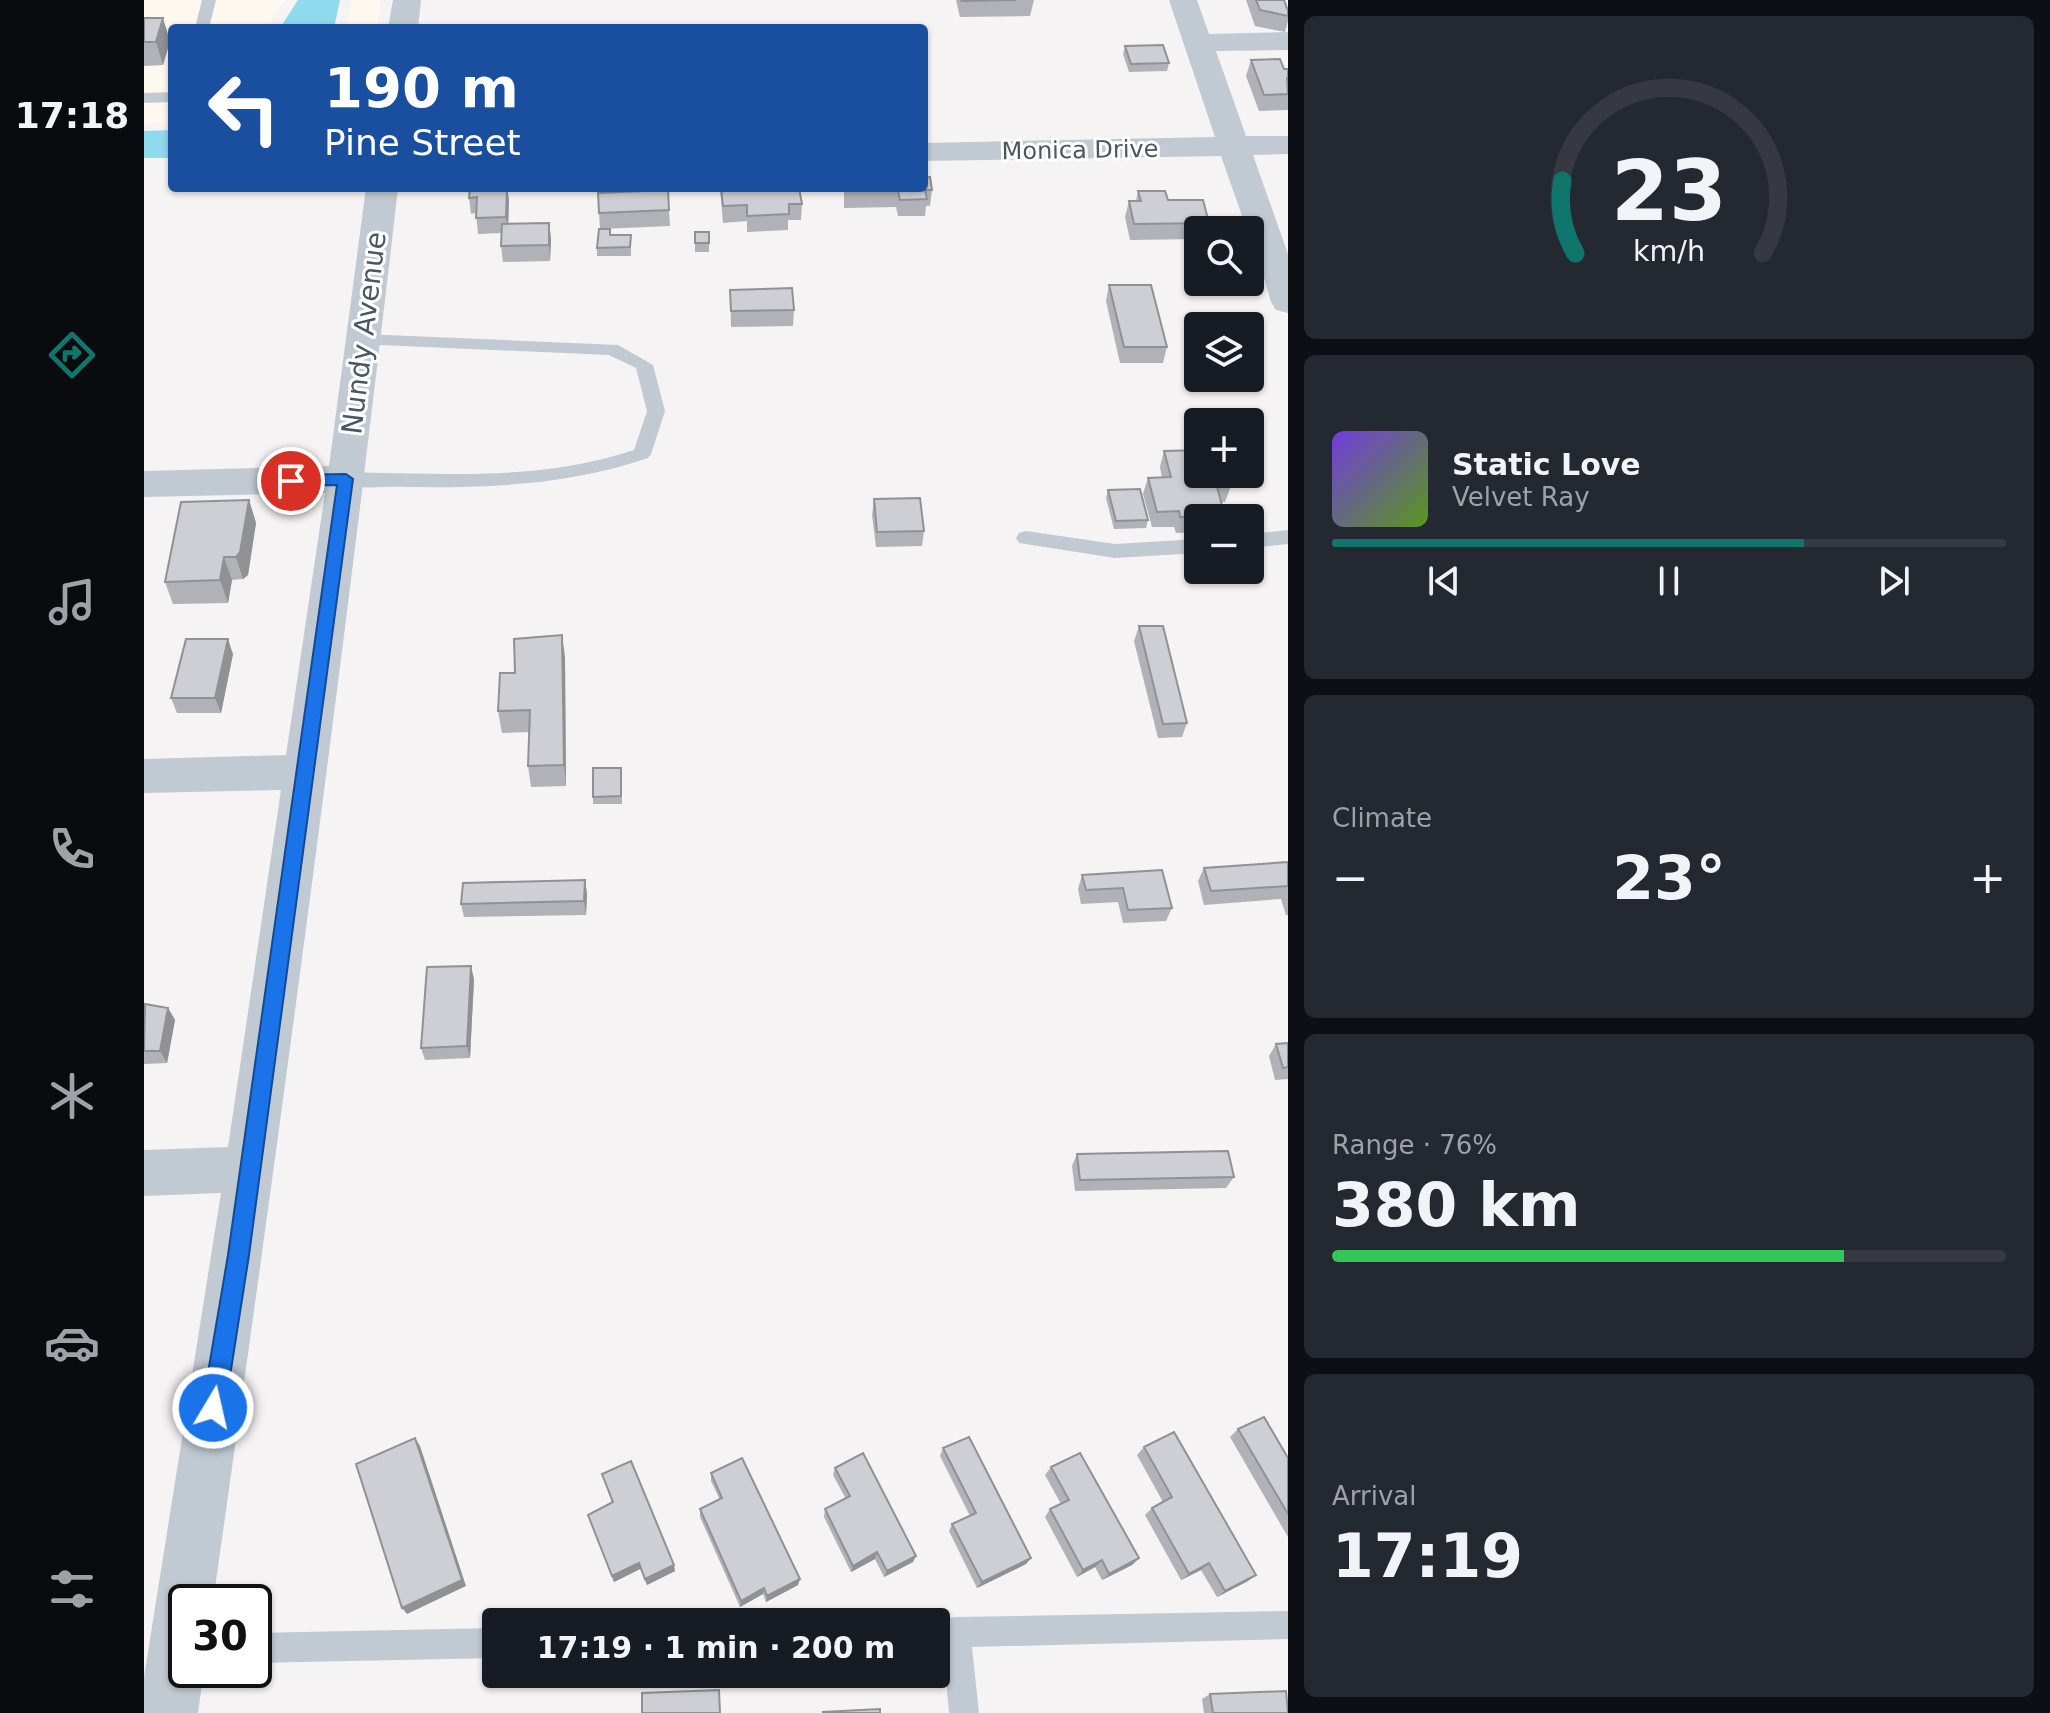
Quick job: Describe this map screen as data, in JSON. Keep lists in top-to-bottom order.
{
  "streets": {
    "street": ["Monica Drive", "Nundy Avenue"]
  },
  "page": {
    "tabs": "17:18",
    "turn": ["190 m", "Pine Street"],
    "map_buttons": ["+", "−"],
    "song": ["Static Love", "Velvet Ray"],
    "tile": [
      "Climate",
      ["Range · 76%", "380 km"],
      ["Arrival", "17:19"]
    ],
    "heat": ["−", "23°", "+"],
    "limit": "30",
    "trip": "17:19 · 1 min · 200 m",
    "gauge": ["23", "km/h"]
  }
}
